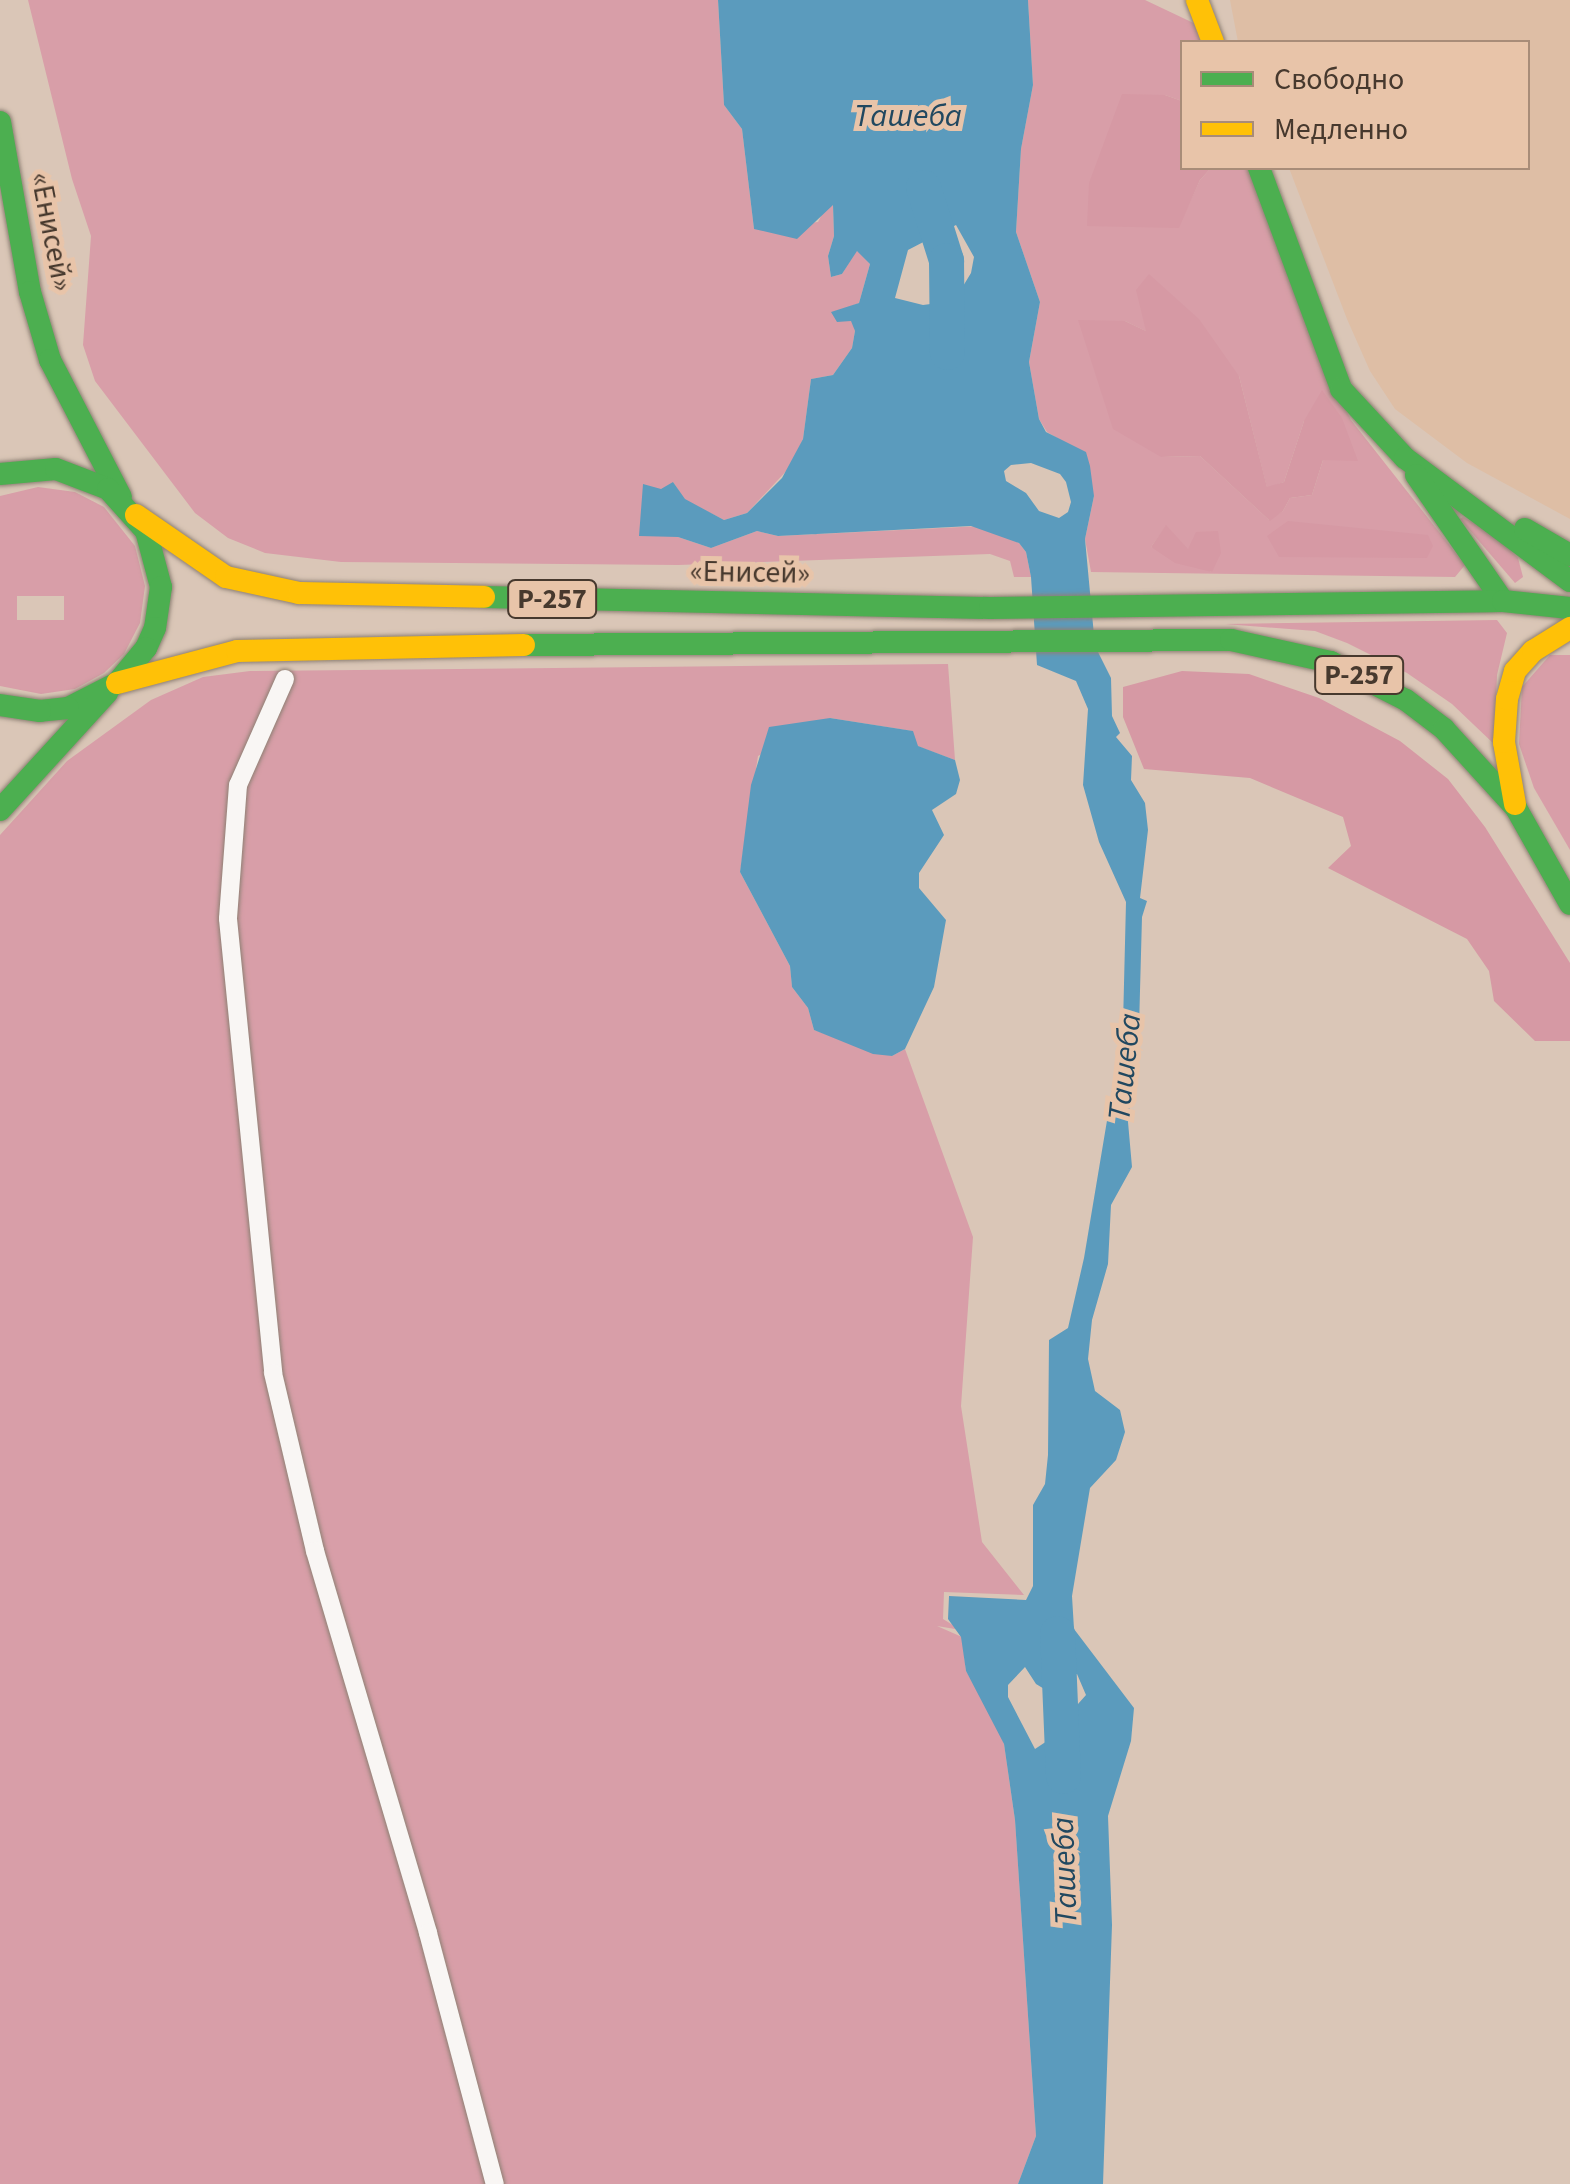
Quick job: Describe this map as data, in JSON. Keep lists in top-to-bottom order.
{
  "streets": {
    "main road": ["«Енисей»", "Р-257"]
  },
  "water": ["Ташеба"],
  "legend": ["Свободно", "Медленно"]
}
